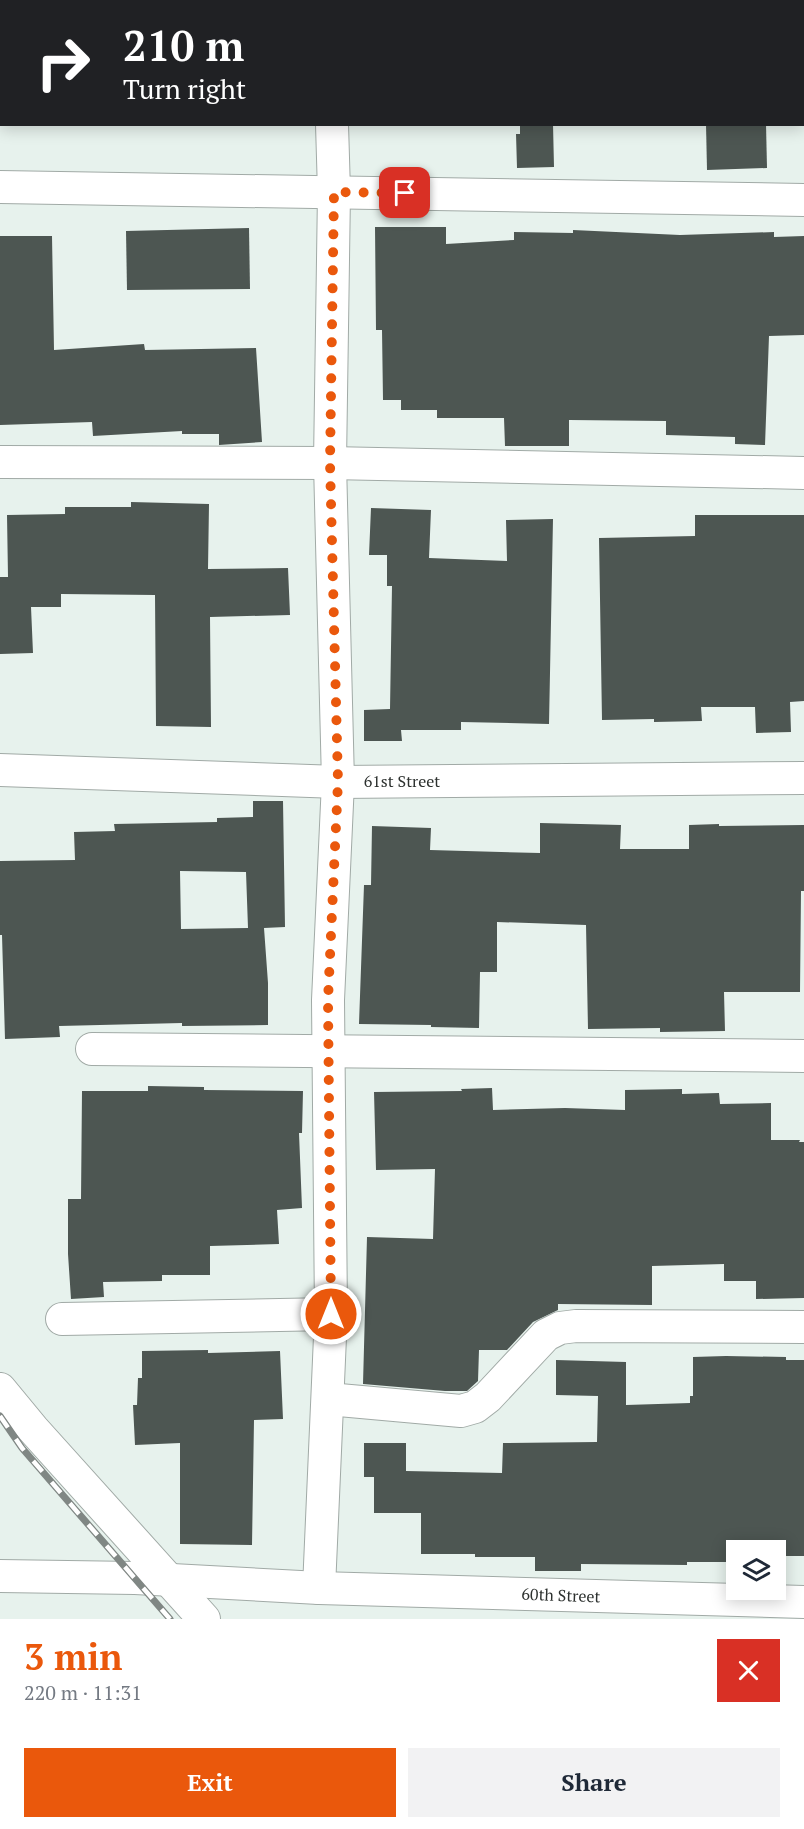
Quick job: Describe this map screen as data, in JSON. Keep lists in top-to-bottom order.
{
  "streets": {
    "street": ["61st Street", "60th Street"]
  },
  "page": {
    "turn": ["210 m", "Turn right"],
    "heading": ["3 min", "220 m · 11:31"],
    "buttons": ["Exit", "Share"]
  }
}
